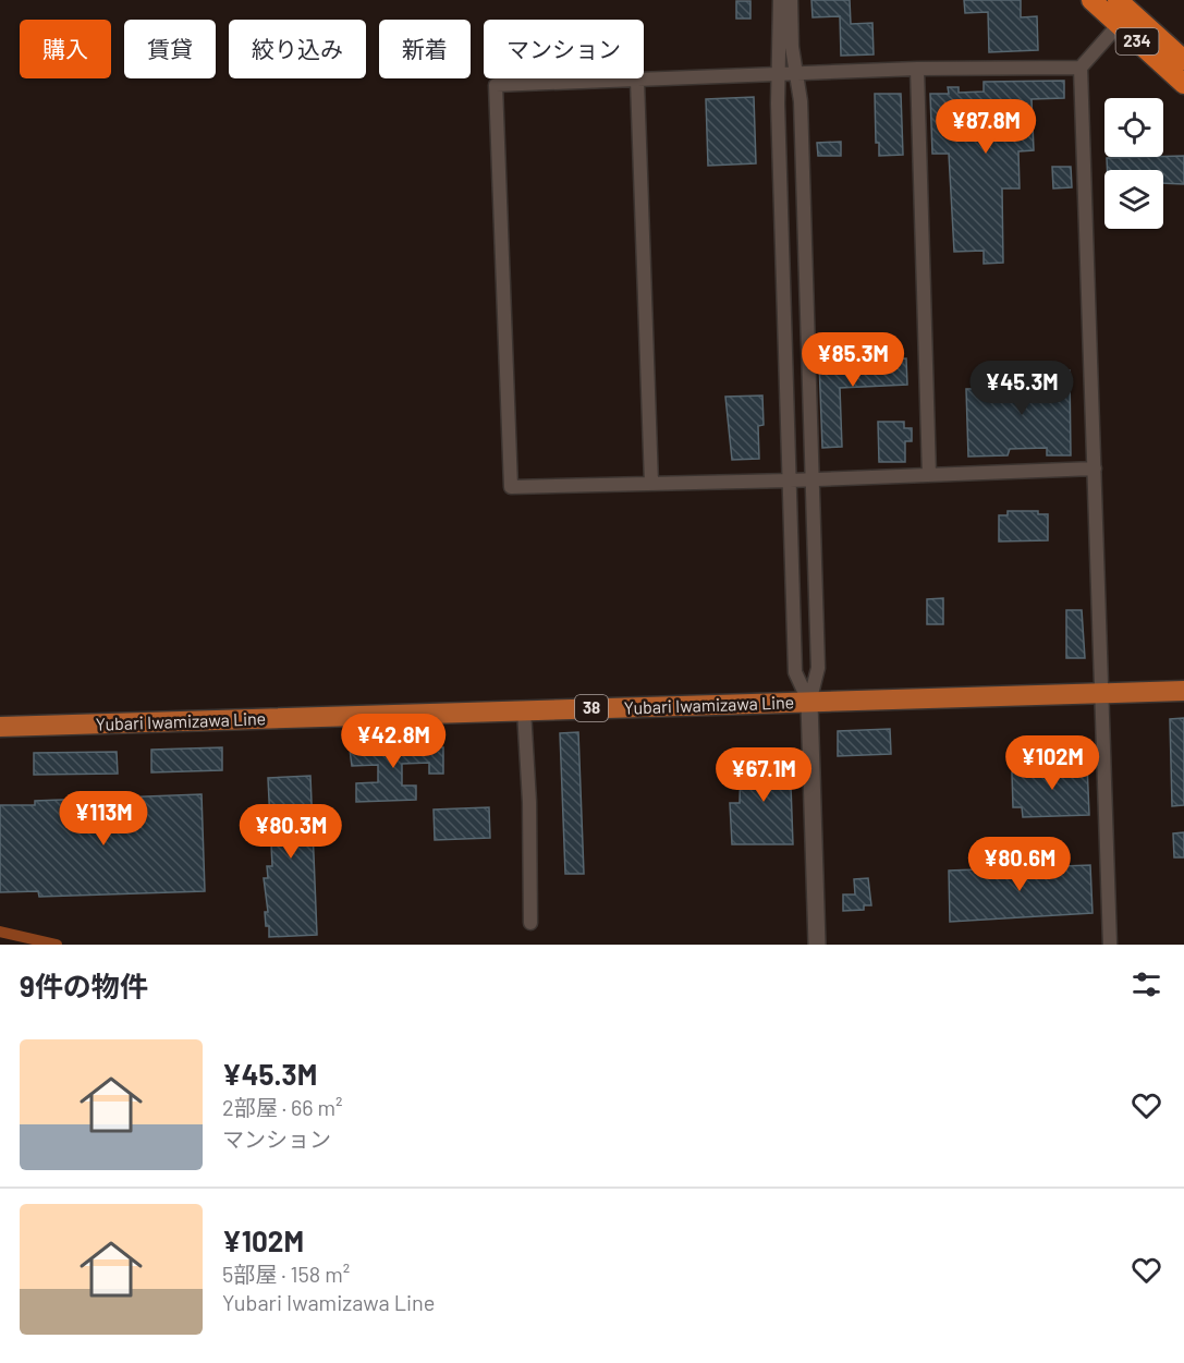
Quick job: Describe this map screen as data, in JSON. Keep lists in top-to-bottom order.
{
  "streets": {
    "highway": ["234"],
    "main road": ["Yubari Iwamizawa Line", "38"]
  },
  "page": {
    "chip": [
      "購入",
      "賃貸",
      "絞り込み",
      "新着",
      "マンション"
    ],
    "price": [
      "¥87.8M",
      "¥85.3M",
      "¥45.3M",
      "¥42.8M",
      "¥102M",
      "¥67.1M",
      "¥113M",
      "¥80.3M",
      "¥80.6M"
    ],
    "heading": "9件の物件",
    "list": [
      {
        "name": "¥45.3M",
        "note": "2部屋 · 66 m² · マンション"
      },
      {
        "name": "¥102M",
        "note": "5部屋 · 158 m² · Yubari Iwamizawa Line"
      }
    ]
  }
}
